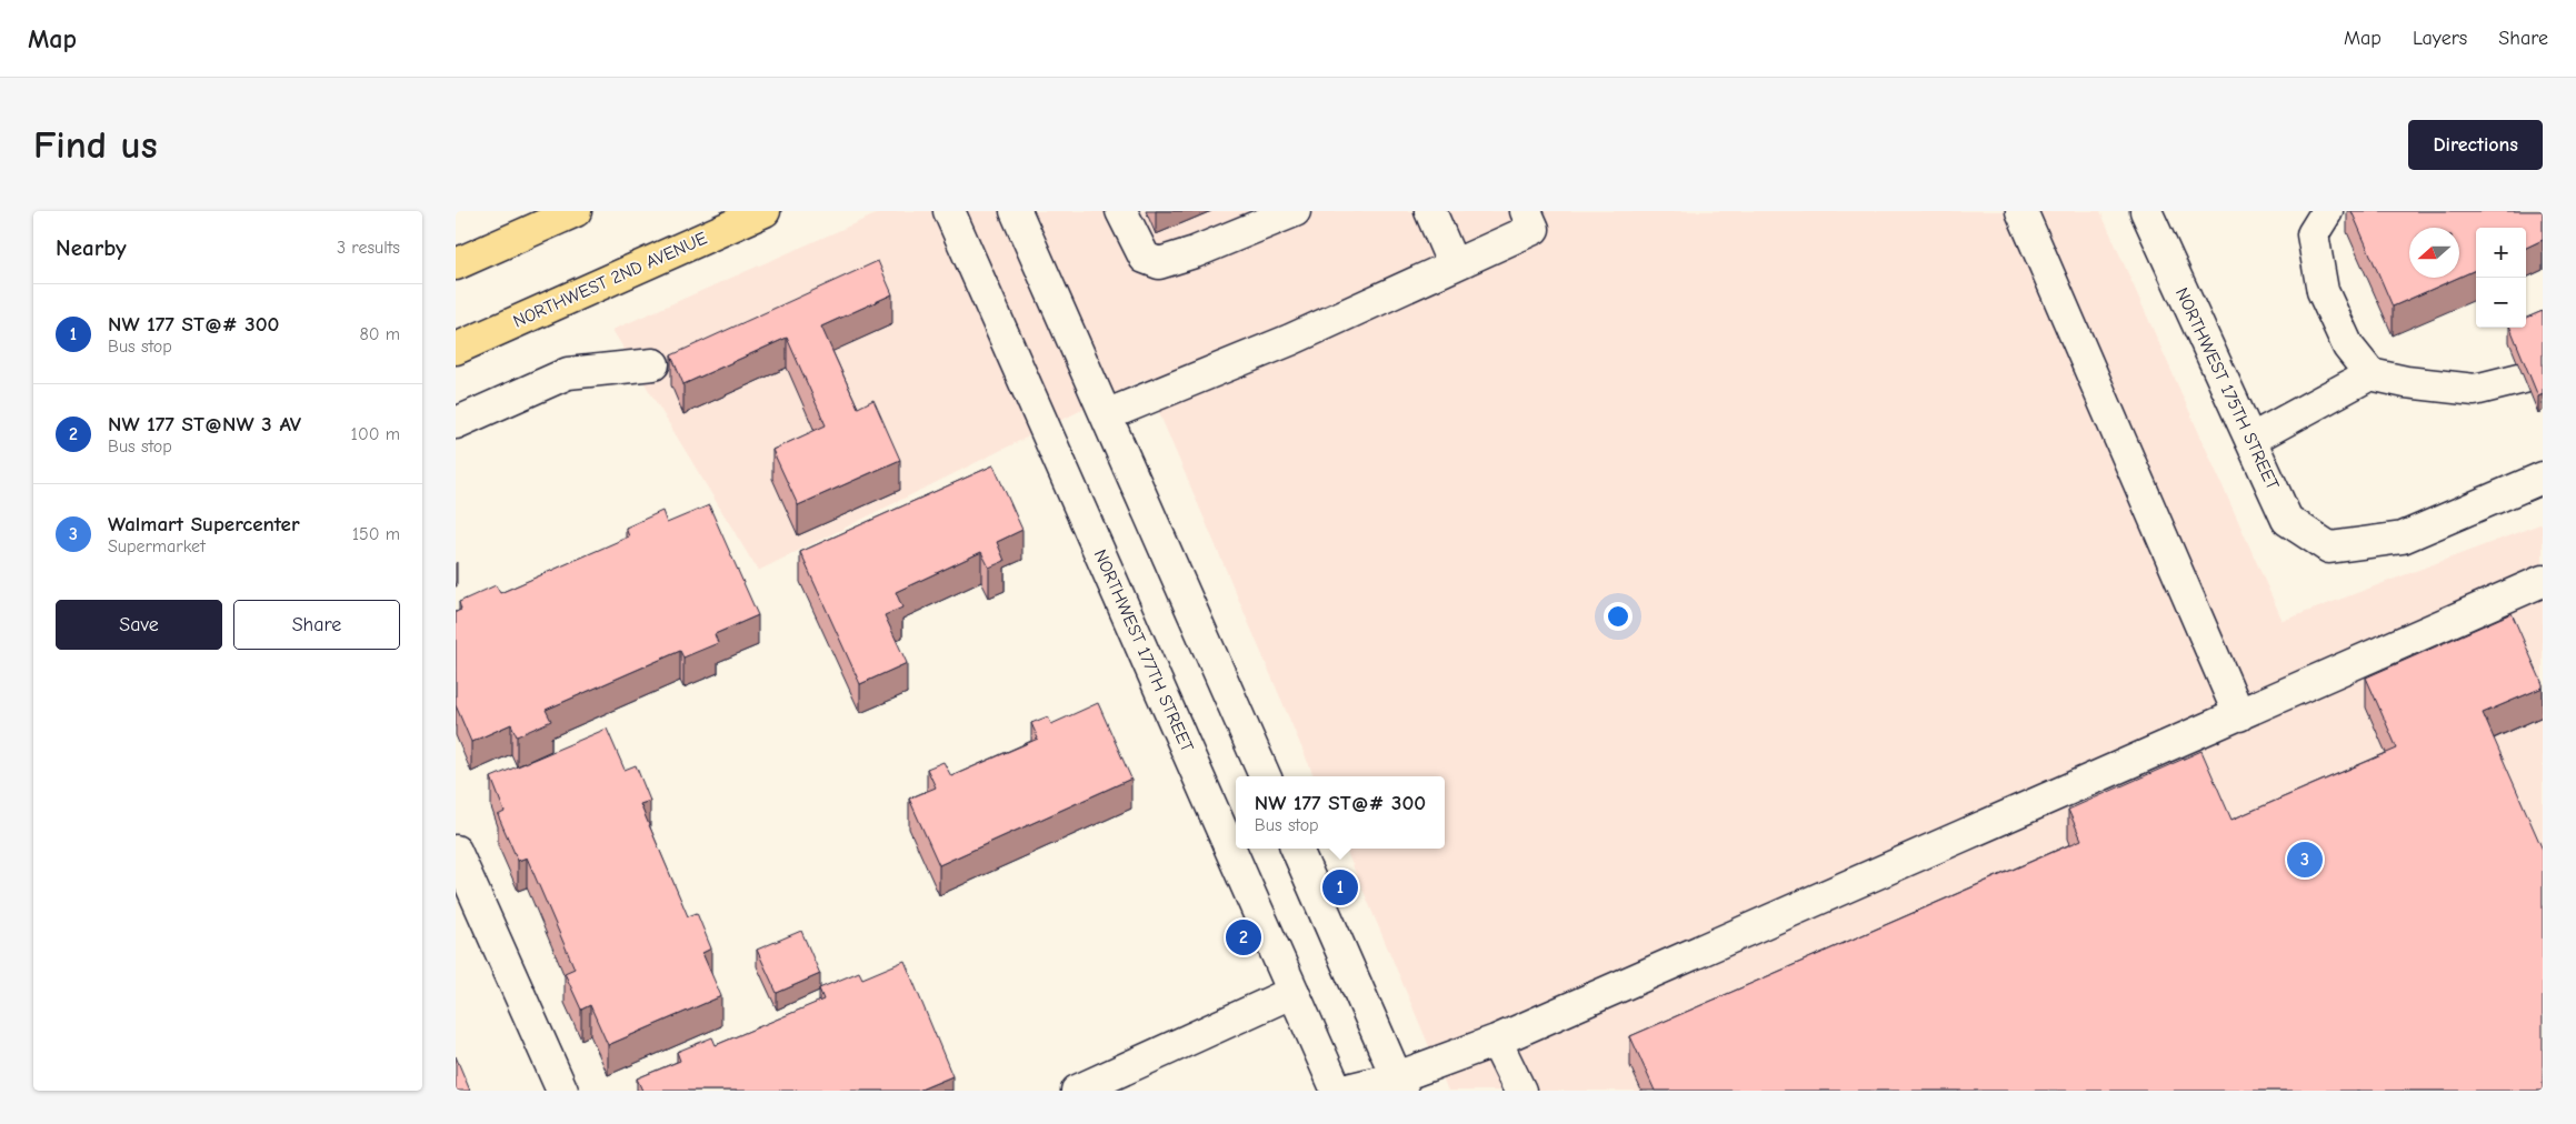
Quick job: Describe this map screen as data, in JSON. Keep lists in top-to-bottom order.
{
  "streets": {
    "main road": ["NORTHWEST 2ND AVENUE"],
    "street": ["NORTHWEST 175TH STREET", "NORTHWEST 177TH STREET"]
  },
  "north": "left",
  "page": {
    "header": "Map",
    "nav": ["Map", "Layers", "Share"],
    "buttons": [
      "Directions",
      ["Save", "Share"]
    ],
    "title": "Find us",
    "heading": ["Nearby", "3 results"],
    "map_buttons": ["+", "−"],
    "list": [
      {
        "mark": "1",
        "name": "NW 177 ST@# 300",
        "note": "Bus stop",
        "value": "80 m"
      },
      {
        "mark": "2",
        "name": "NW 177 ST@NW 3 AV",
        "note": "Bus stop",
        "value": "100 m"
      },
      {
        "mark": "3",
        "name": "Walmart Supercenter",
        "note": "Supermarket",
        "value": "150 m"
      }
    ],
    "popup": ["NW 177 ST@# 300", "Bus stop"],
    "pins": ["3", "1", "2"]
  }
}
